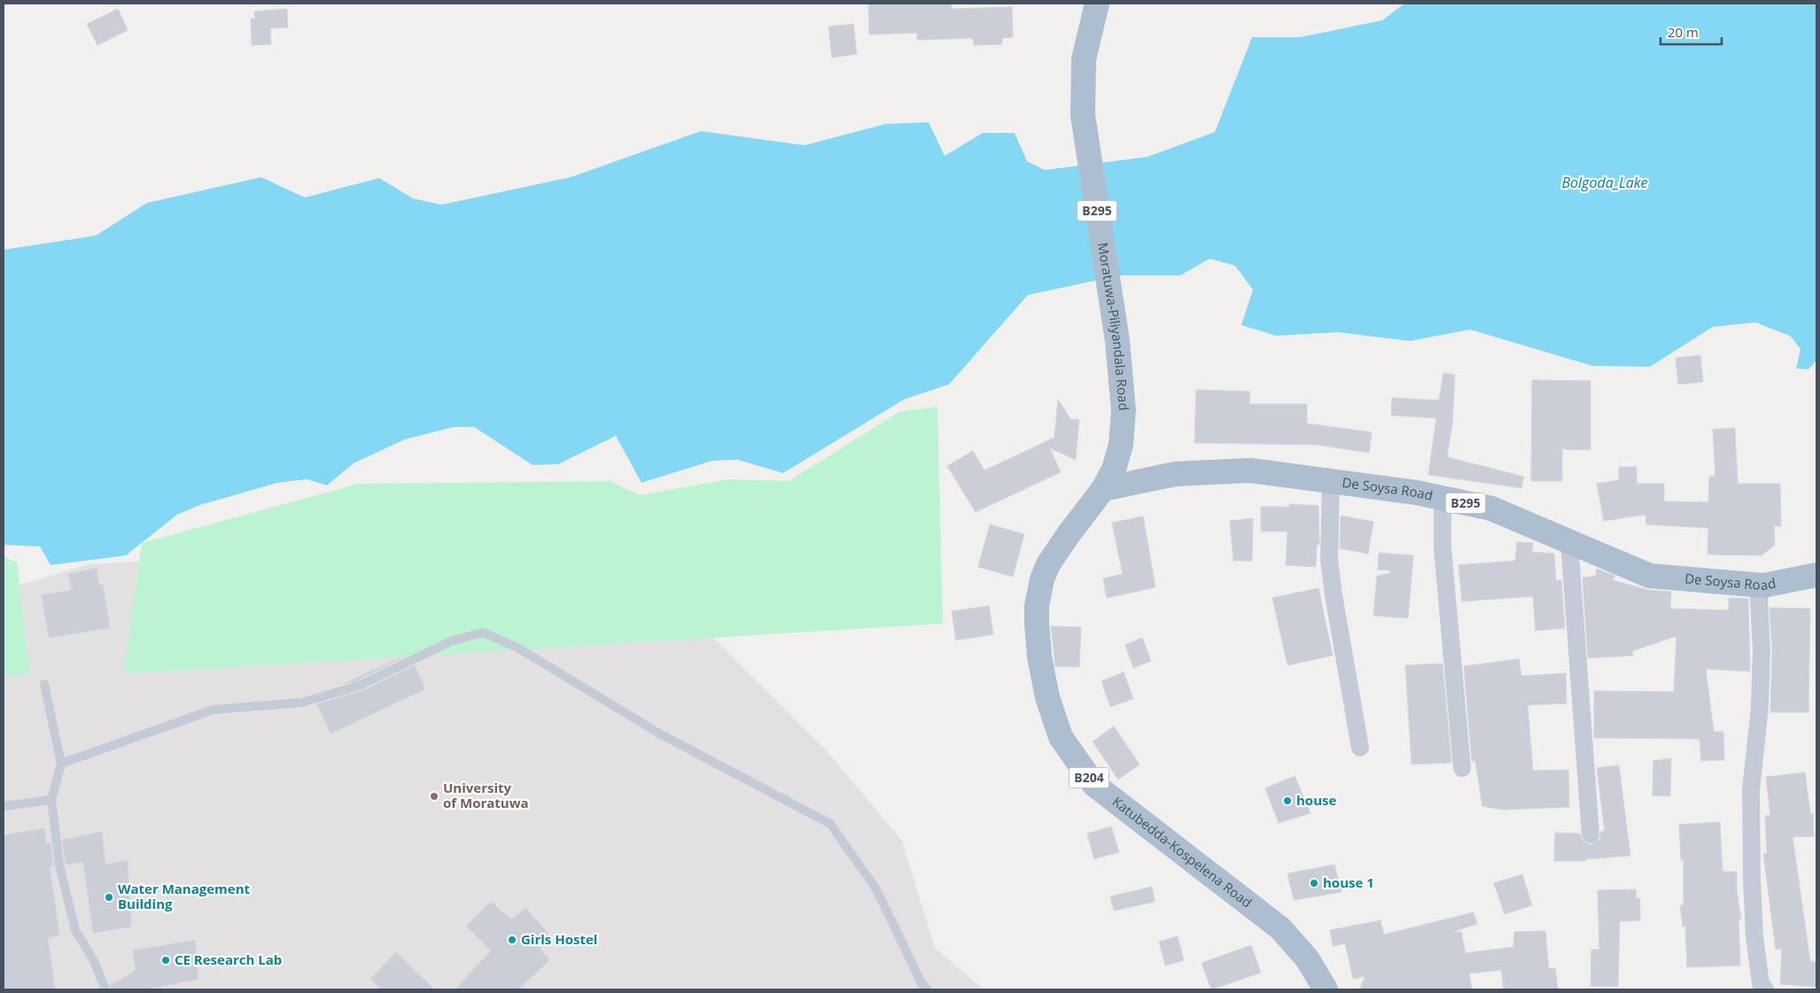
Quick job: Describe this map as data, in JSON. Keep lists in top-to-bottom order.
{
  "streets": {
    "main road": [
      "B295",
      "Moratuwa-Piliyandala Road",
      "De Soysa Road",
      "B204",
      "Katubedda-Kospelena Road"
    ]
  },
  "crossings": [
    ["Moratuwa-Piliyandala Road", "De Soysa Road"],
    ["Moratuwa-Piliyandala Road", "Katubedda-Kospelena Road"],
    ["De Soysa Road", "Katubedda-Kospelena Road"]
  ],
  "water": ["Bolgoda_Lake"],
  "places": [
    "University of Moratuwa",
    "house",
    "house 1",
    "Water Management Building",
    "Girls Hostel",
    "CE Research Lab"
  ],
  "scale_bar": "20 m"
}
